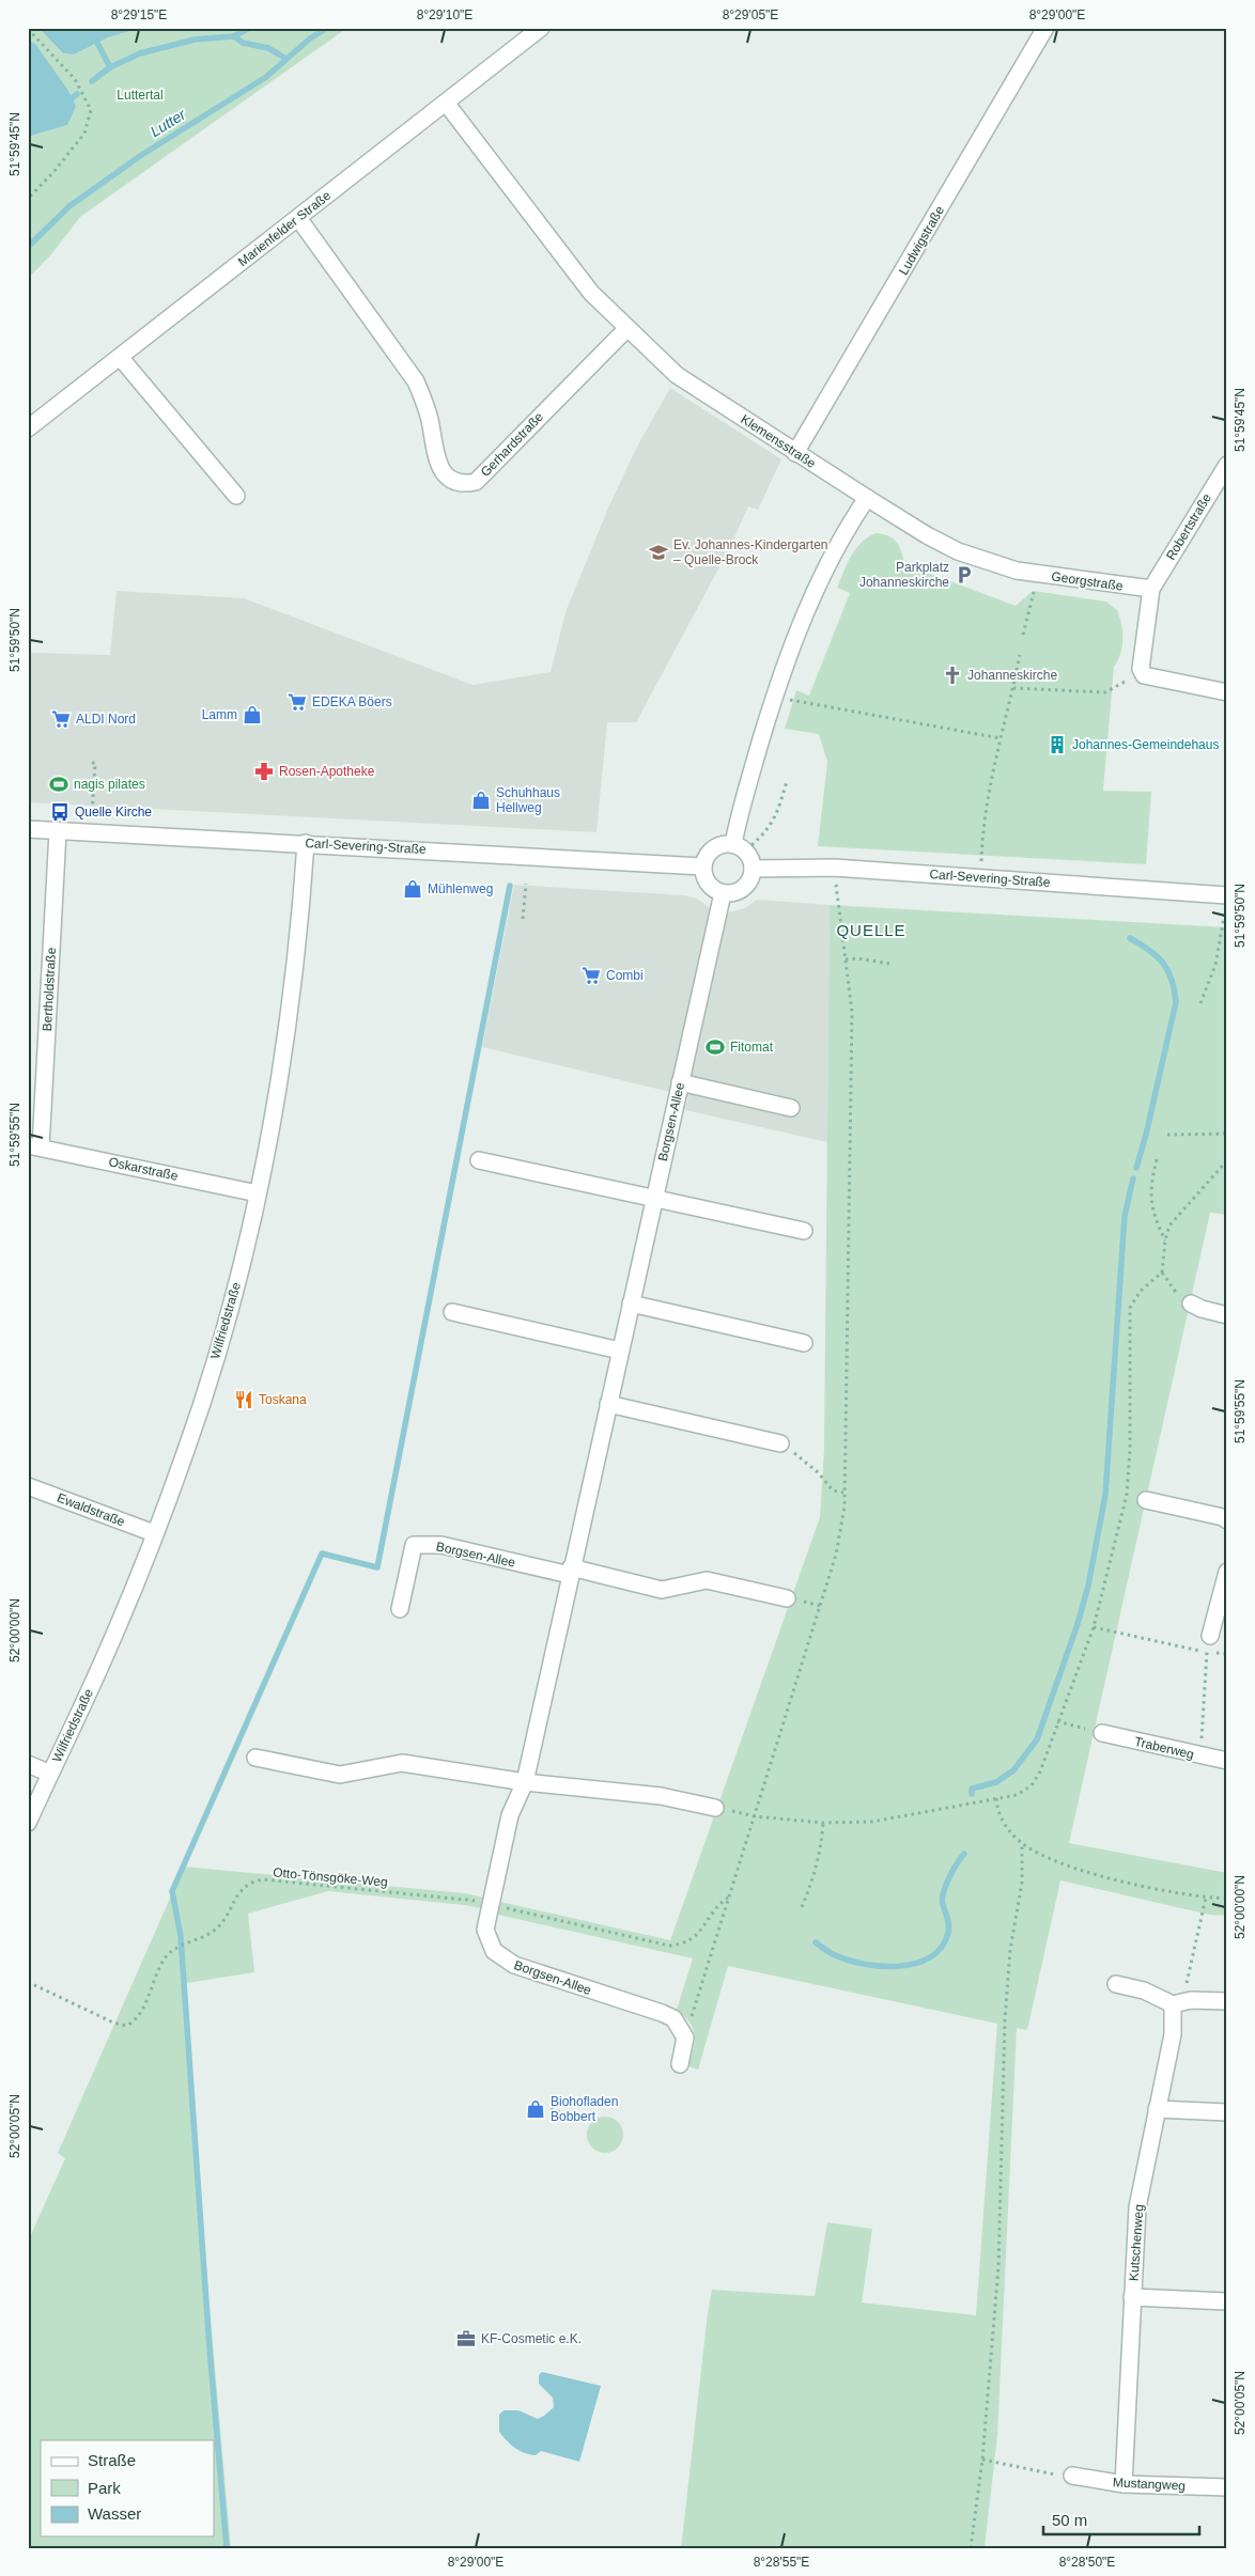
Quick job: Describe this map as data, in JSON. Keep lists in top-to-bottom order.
{
  "streets": {
    "street": [
      "Marienfelder Straße",
      "Ludwigstraße",
      "Klemensstraße",
      "Gerhardstraße",
      "Robertstraße",
      "Georgstraße",
      "Carl-Severing-Straße",
      "Bertholdstraße",
      "Borgsen-Allee",
      "Oskarstraße",
      "Wilfriedstraße",
      "Ewaldstraße",
      "Traberweg",
      "Kutschenweg",
      "Mustangweg"
    ],
    "path": ["Otto-Tönsgöke-Weg"]
  },
  "crossings": [
    ["Marienfelder Straße", "Klemensstraße"],
    ["Marienfelder Straße", "Gerhardstraße"],
    ["Ludwigstraße", "Klemensstraße"],
    ["Klemensstraße", "Gerhardstraße"],
    ["Klemensstraße", "Georgstraße"],
    ["Robertstraße", "Georgstraße"],
    ["Carl-Severing-Straße", "Bertholdstraße"],
    ["Carl-Severing-Straße", "Borgsen-Allee"],
    ["Carl-Severing-Straße", "Wilfriedstraße"],
    ["Bertholdstraße", "Oskarstraße"],
    ["Borgsen-Allee", "Otto-Tönsgöke-Weg"],
    ["Oskarstraße", "Wilfriedstraße"],
    ["Wilfriedstraße", "Ewaldstraße"],
    ["Kutschenweg", "Mustangweg"]
  ],
  "districts": ["QUELLE"],
  "water": ["Lutter"],
  "parks": ["Luttertal"],
  "places": {
    "school or university": ["Ev. Johannes-Kindergarten – Quelle-Brock"],
    "parking": ["Parkplatz Johanneskirche"],
    "church": ["Johanneskirche"],
    "supermarket": ["EDEKA Böers", "ALDI Nord", "Combi"],
    "shop": [
      "Lamm",
      "Schuhhaus Hellweg",
      "Mühlenweg",
      "Biohofladen Bobbert"
    ],
    "building": ["Johannes-Gemeindehaus"],
    "pharmacy": ["Rosen-Apotheke"],
    "sports": ["nagis pilates", "Fitomat"],
    "bus stop": ["Quelle Kirche"],
    "restaurant": ["Toskana"],
    "office": ["KF-Cosmetic e.K."]
  },
  "legend": ["Straße", "Park", "Wasser"],
  "scale_bar": "50 m",
  "coordinates": [
    "8°29'15\"E",
    "8°29'10\"E",
    "8°29'05\"E",
    "8°29'00\"E",
    "51°59'45\"N",
    "51°59'50\"N",
    "51°59'55\"N",
    "52°00'00\"N",
    "52°00'05\"N",
    "8°28'55\"E",
    "8°28'50\"E"
  ]
}
